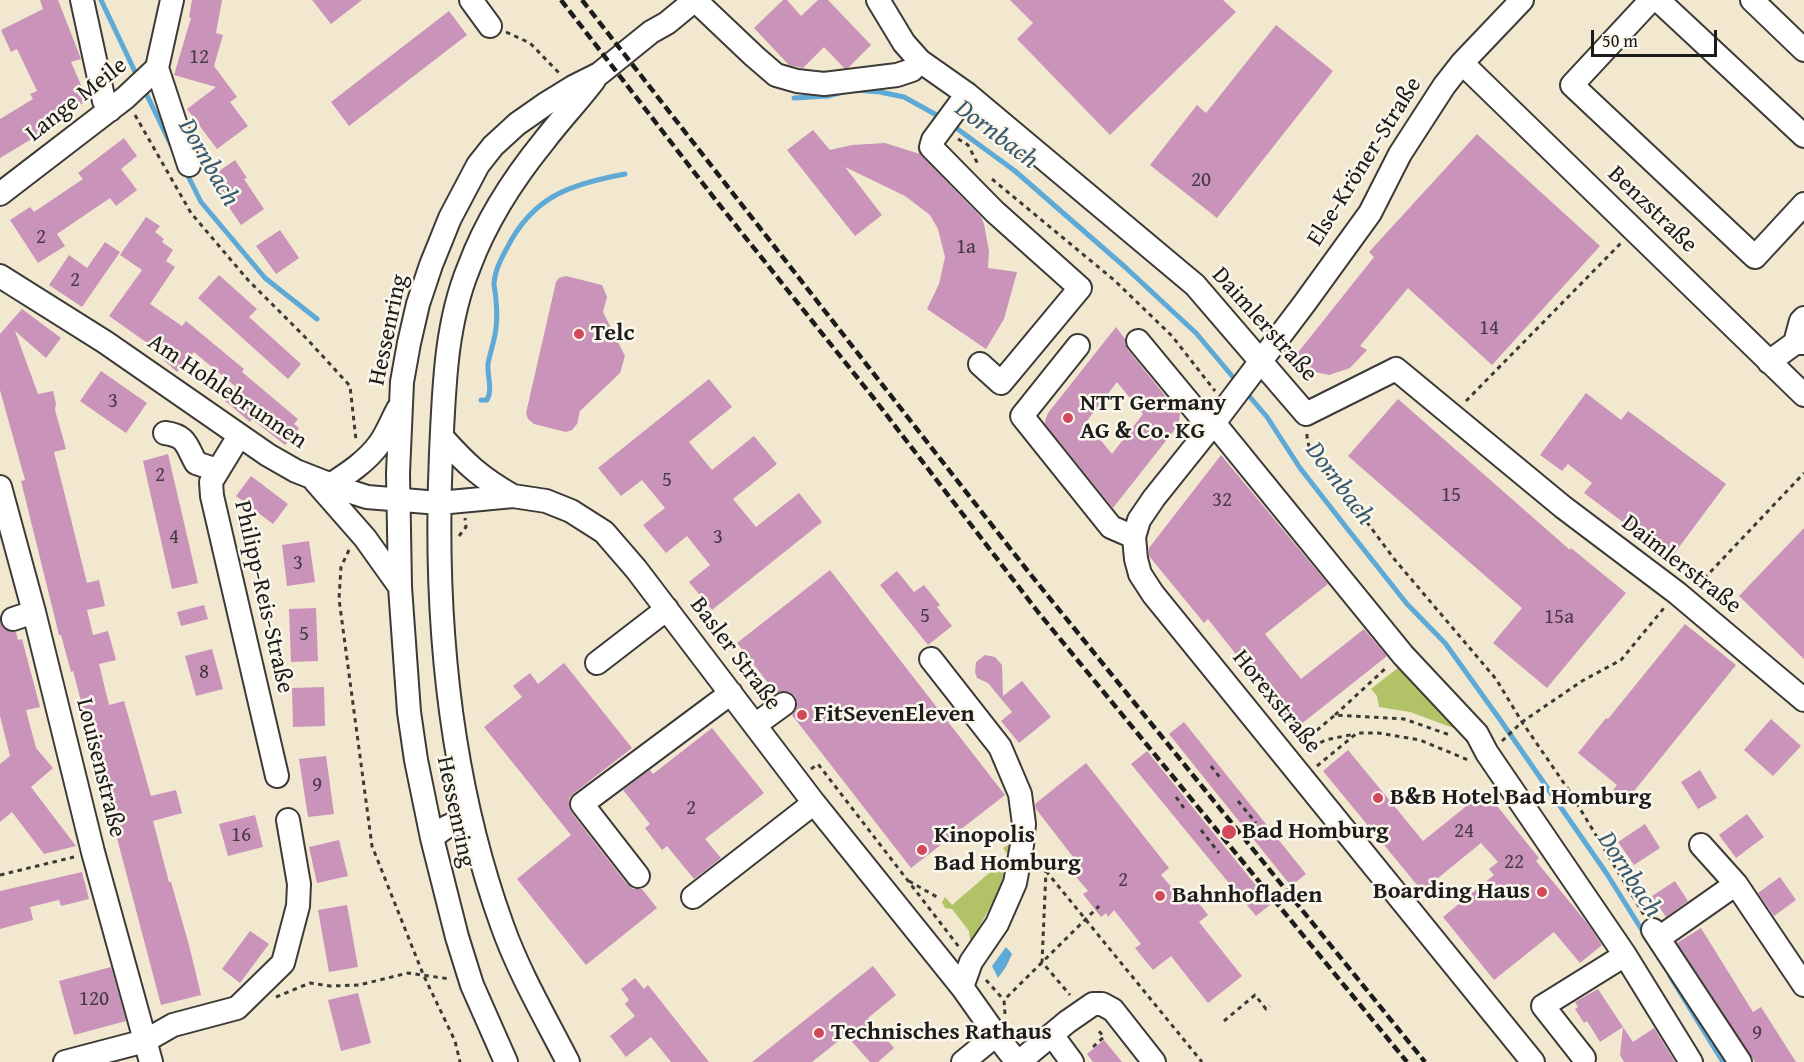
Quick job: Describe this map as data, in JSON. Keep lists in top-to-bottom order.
{
  "streets": {
    "street": [
      "Lange Meile",
      "Else-Kröner-Straße",
      "Benzstraße",
      "Daimlerstraße",
      "Hessenring",
      "Am Hohlebrunnen",
      "Philipp-Reis-Straße",
      "Basler Straße",
      "Horexstraße",
      "Louisenstraße"
    ]
  },
  "crossings": [
    ["Else-Kröner-Straße", "Benzstraße"],
    ["Else-Kröner-Straße", "Daimlerstraße"],
    ["Hessenring", "Am Hohlebrunnen"],
    ["Hessenring", "Basler Straße"],
    ["Am Hohlebrunnen", "Philipp-Reis-Straße"],
    ["Am Hohlebrunnen", "Basler Straße"]
  ],
  "water": ["Dornbach"],
  "places": [
    "Telc",
    "NTT Germany AG & Co. KG",
    "FitSevenEleven",
    "B&B Hotel Bad Homburg",
    "Bad Homburg",
    "Kinopolis Bad Homburg",
    "Boarding Haus",
    "Bahnhofladen",
    "Technisches Rathaus"
  ],
  "house_numbers": [
    "12",
    "20",
    "2",
    "1a",
    "2",
    "14",
    "3",
    "2",
    "5",
    "15",
    "32",
    "4",
    "3",
    "3",
    "5",
    "15a",
    "5",
    "8",
    "9",
    "2",
    "24",
    "16",
    "22",
    "2",
    "120",
    "9"
  ],
  "scale_bar": "50 m"
}
